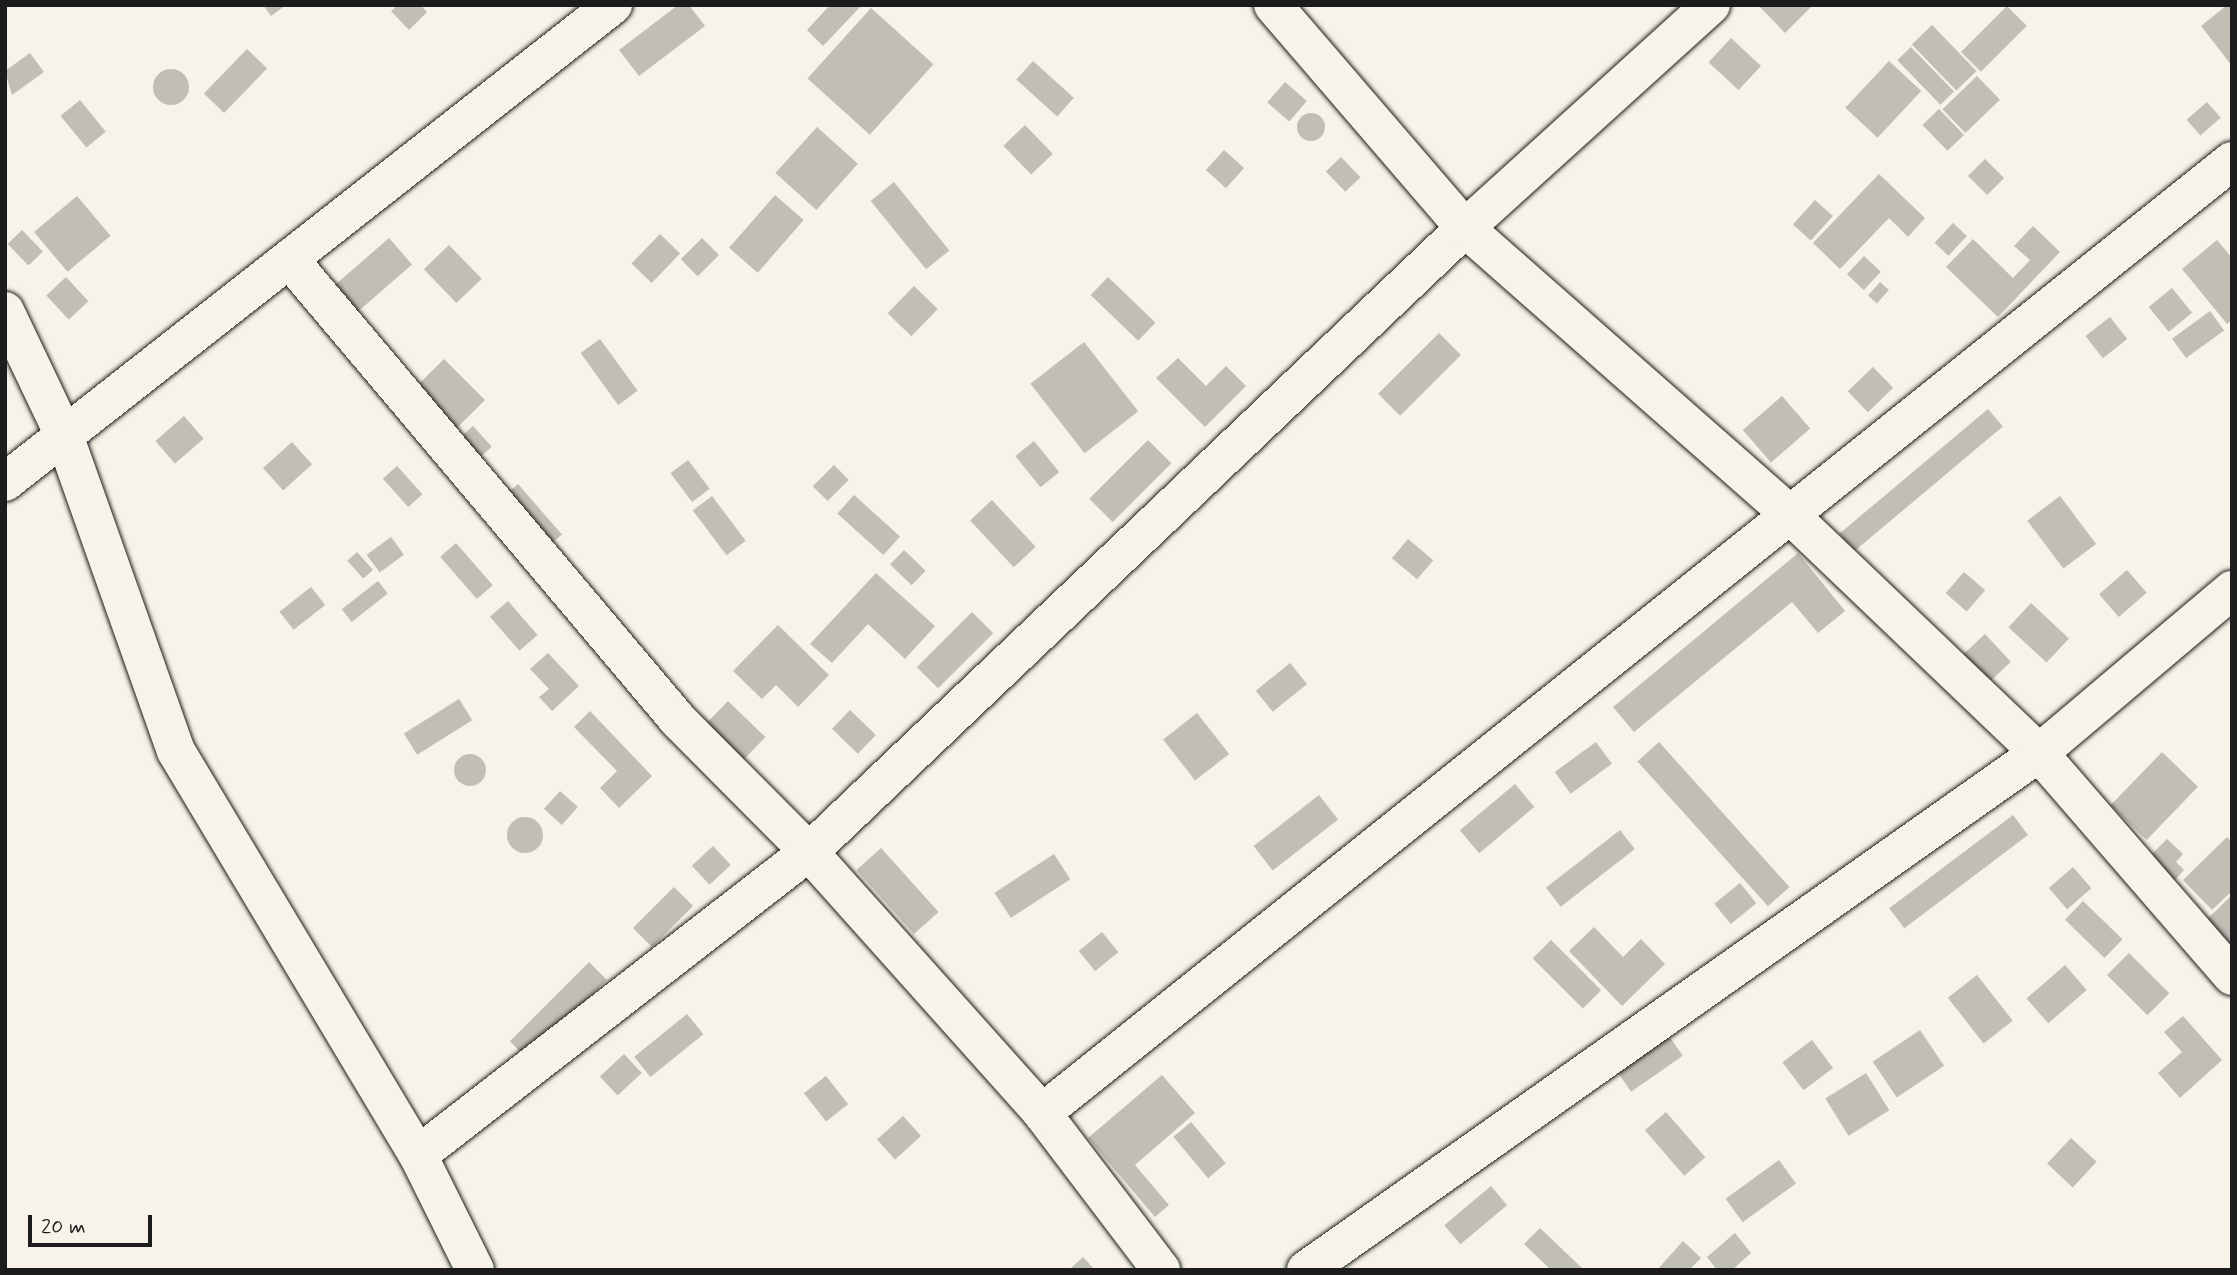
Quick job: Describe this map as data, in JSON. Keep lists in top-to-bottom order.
{
  "scale_bar": "20 m"
}
